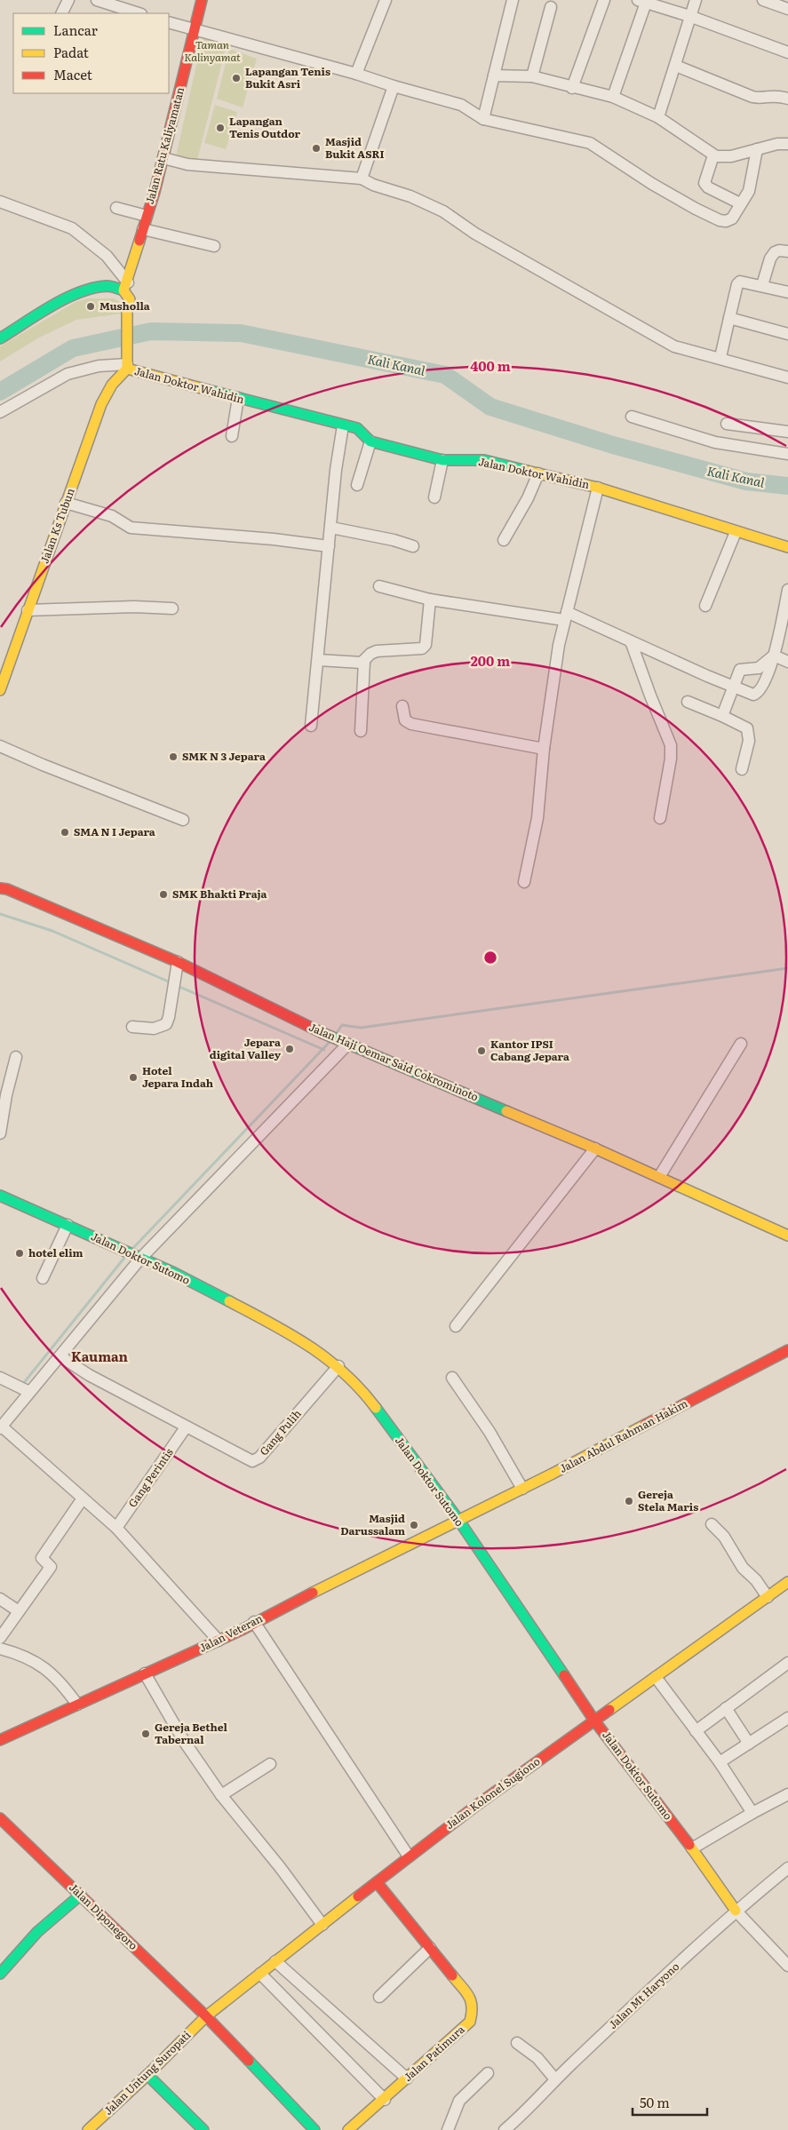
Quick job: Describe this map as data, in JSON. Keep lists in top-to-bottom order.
{
  "streets": {
    "main road": [
      "Jalan Ratu Kaliyamatan",
      "Jalan Doktor Wahidin",
      "Jalan Ks Tubun",
      "Jalan Haji Oemar Said Cokrominoto",
      "Jalan Doktor Sutomo",
      "Jalan Abdul Rahman Hakim",
      "Jalan Veteran",
      "Jalan Kolonel Sugiono",
      "Jalan Diponegoro",
      "Jalan Patimura",
      "Jalan Untung Suropati"
    ],
    "street": ["Gang Pulih", "Gang Perintis", "Jalan Mt Haryono"]
  },
  "crossings": [
    ["Jalan Doktor Wahidin", "Jalan Ks Tubun"],
    ["Jalan Doktor Sutomo", "Gang Pulih"],
    ["Jalan Doktor Sutomo", "Jalan Abdul Rahman Hakim"],
    ["Jalan Doktor Sutomo", "Jalan Veteran"],
    ["Jalan Doktor Sutomo", "Jalan Kolonel Sugiono"],
    ["Jalan Doktor Sutomo", "Jalan Mt Haryono"],
    ["Gang Pulih", "Gang Perintis"],
    ["Jalan Abdul Rahman Hakim", "Jalan Veteran"],
    ["Jalan Kolonel Sugiono", "Jalan Diponegoro"],
    ["Jalan Kolonel Sugiono", "Jalan Patimura"],
    ["Jalan Kolonel Sugiono", "Jalan Untung Suropati"],
    ["Jalan Diponegoro", "Jalan Untung Suropati"]
  ],
  "districts": ["Kauman"],
  "water": ["Kali Kanal"],
  "parks": ["Taman Kalinyamat"],
  "places": [
    "Lapangan Tenis Bukit Asri",
    "Lapangan Tenis Outdor",
    "Masjid Bukit ASRI",
    "Musholla",
    "SMK N 3 Jepara",
    "SMA N I Jepara",
    "SMK Bhakti Praja",
    "Jepara digital Valley",
    "Kantor IPSI Cabang Jepara",
    "Hotel Jepara Indah",
    "hotel elim",
    "Gereja Stela Maris",
    "Masjid Darussalam",
    "Gereja Bethel Tabernal"
  ],
  "legend": ["Lancar", "Padat", "Macet"],
  "scale_bar": "50 m",
  "rings": ["400 m", "200 m"]
}
